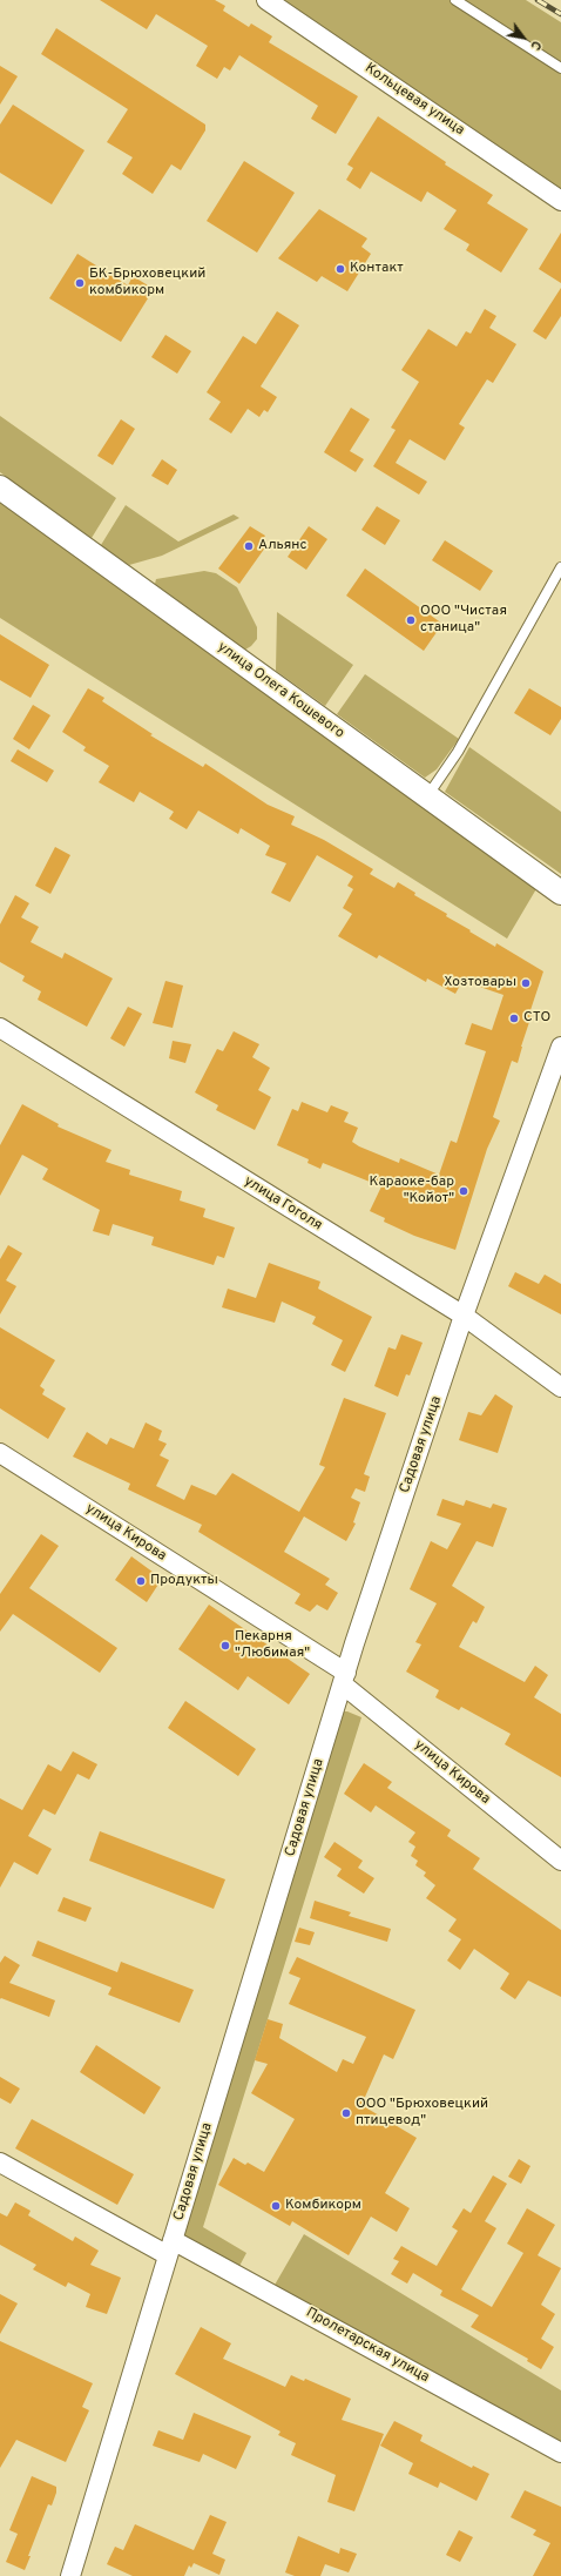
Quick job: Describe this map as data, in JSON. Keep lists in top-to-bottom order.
{
  "streets": {
    "street": [
      "Кольцевая улица",
      "улица Олега Кошевого",
      "улица Гоголя",
      "Садовая улица",
      "улица Кирова",
      "Пролетарская улица"
    ]
  },
  "crossings": [
    ["улица Гоголя", "Садовая улица"],
    ["Садовая улица", "улица Кирова"],
    ["Садовая улица", "Пролетарская улица"]
  ],
  "places": [
    "Контакт",
    "БК-Брюховецкий комбикорм",
    "Альянс",
    "ООО \"Чистая станица\"",
    "Хозтовары",
    "СТО",
    "Караоке-бар \"Койот\"",
    "Продукты",
    "Пекарня \"Любимая\"",
    "ООО \"Брюховецкий птицевод\"",
    "Комбикорм"
  ],
  "north": "bottom right"
}
